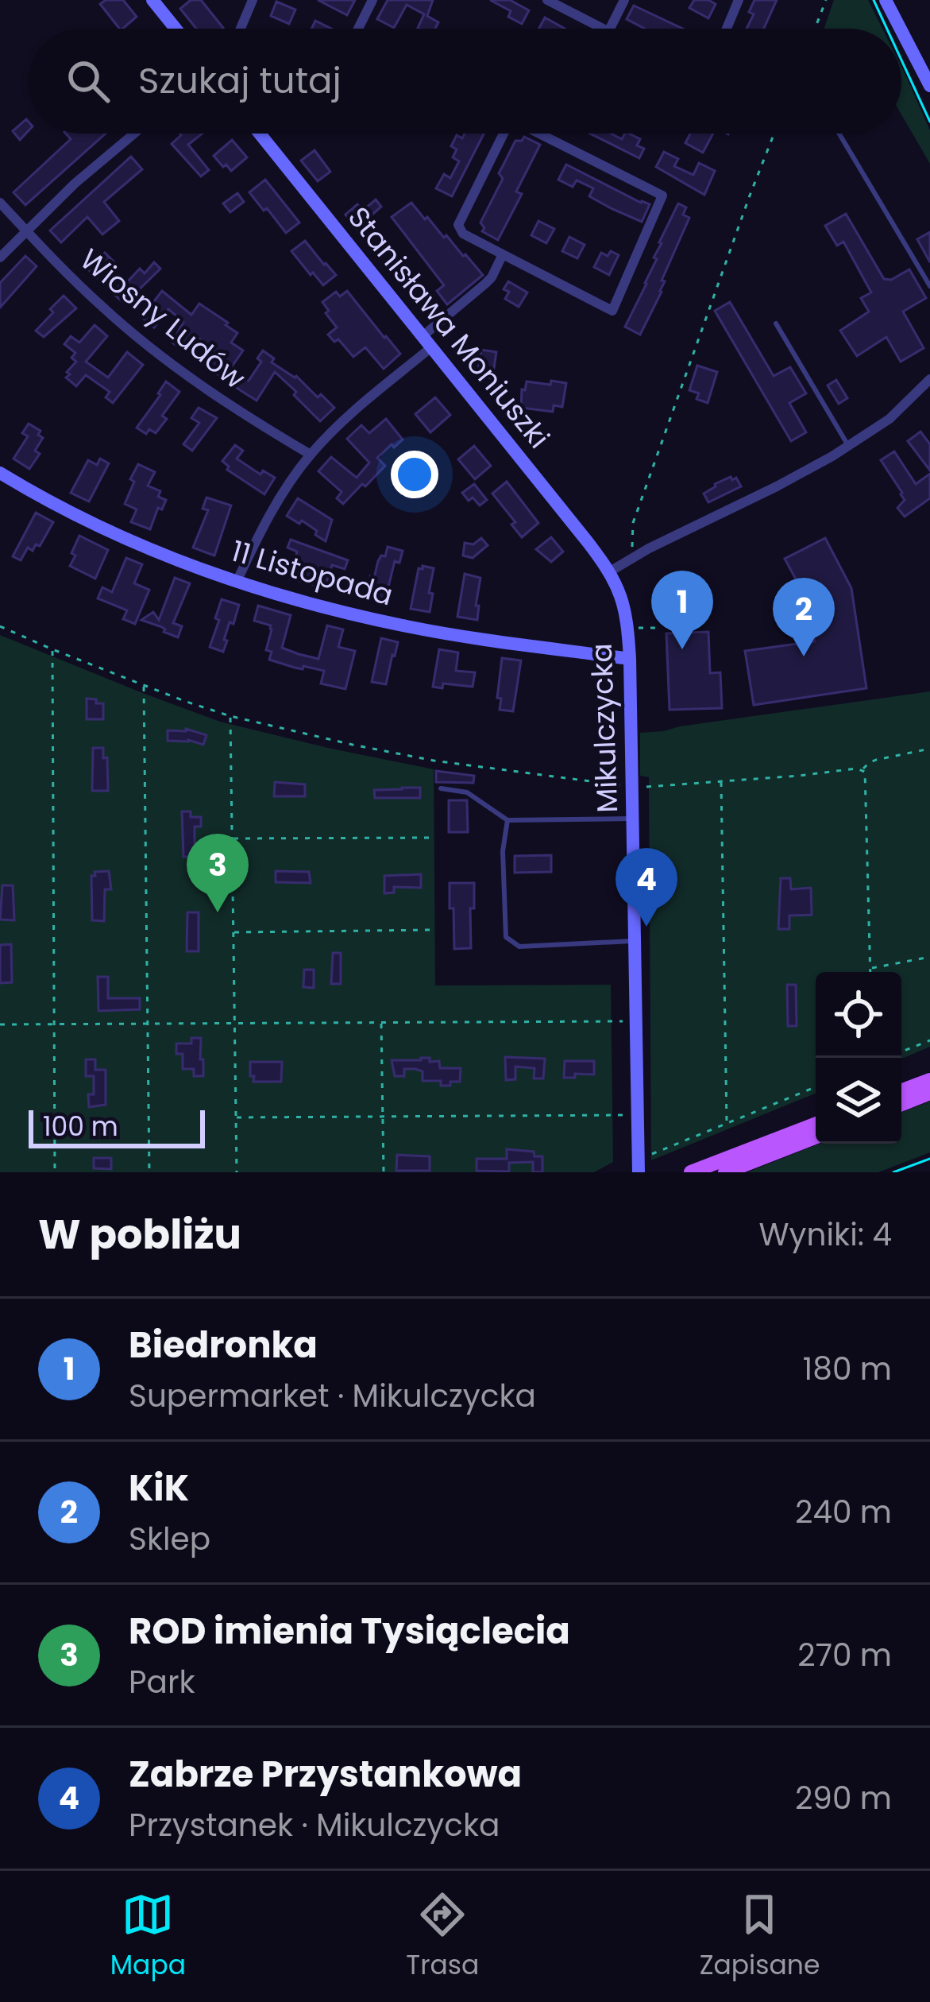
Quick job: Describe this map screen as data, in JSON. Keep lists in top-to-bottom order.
{
  "streets": {
    "street": [
      "Wiosny Ludów",
      "Stanisława Moniuszki",
      "11 Listopada",
      "Mikulczycka"
    ]
  },
  "crossings": [
    ["Stanisława Moniuszki", "Mikulczycka"],
    ["11 Listopada", "Mikulczycka"]
  ],
  "scale_bar": "100 m",
  "page": {
    "search": "Szukaj tutaj",
    "pins": [
      "1",
      "2",
      "3",
      "4"
    ],
    "scale": "100 m",
    "heading": ["W pobliżu", "Wyniki: 4"],
    "list": [
      {
        "mark": "1",
        "name": "Biedronka",
        "note": "Supermarket · Mikulczycka",
        "value": "180 m"
      },
      {
        "mark": "2",
        "name": "KiK",
        "note": "Sklep",
        "value": "240 m"
      },
      {
        "mark": "3",
        "name": "ROD imienia Tysiąclecia",
        "note": "Park",
        "value": "270 m"
      },
      {
        "mark": "4",
        "name": "Zabrze Przystankowa",
        "note": "Przystanek · Mikulczycka",
        "value": "290 m"
      }
    ],
    "nav": ["Mapa", "Trasa", "Zapisane"]
  }
}
